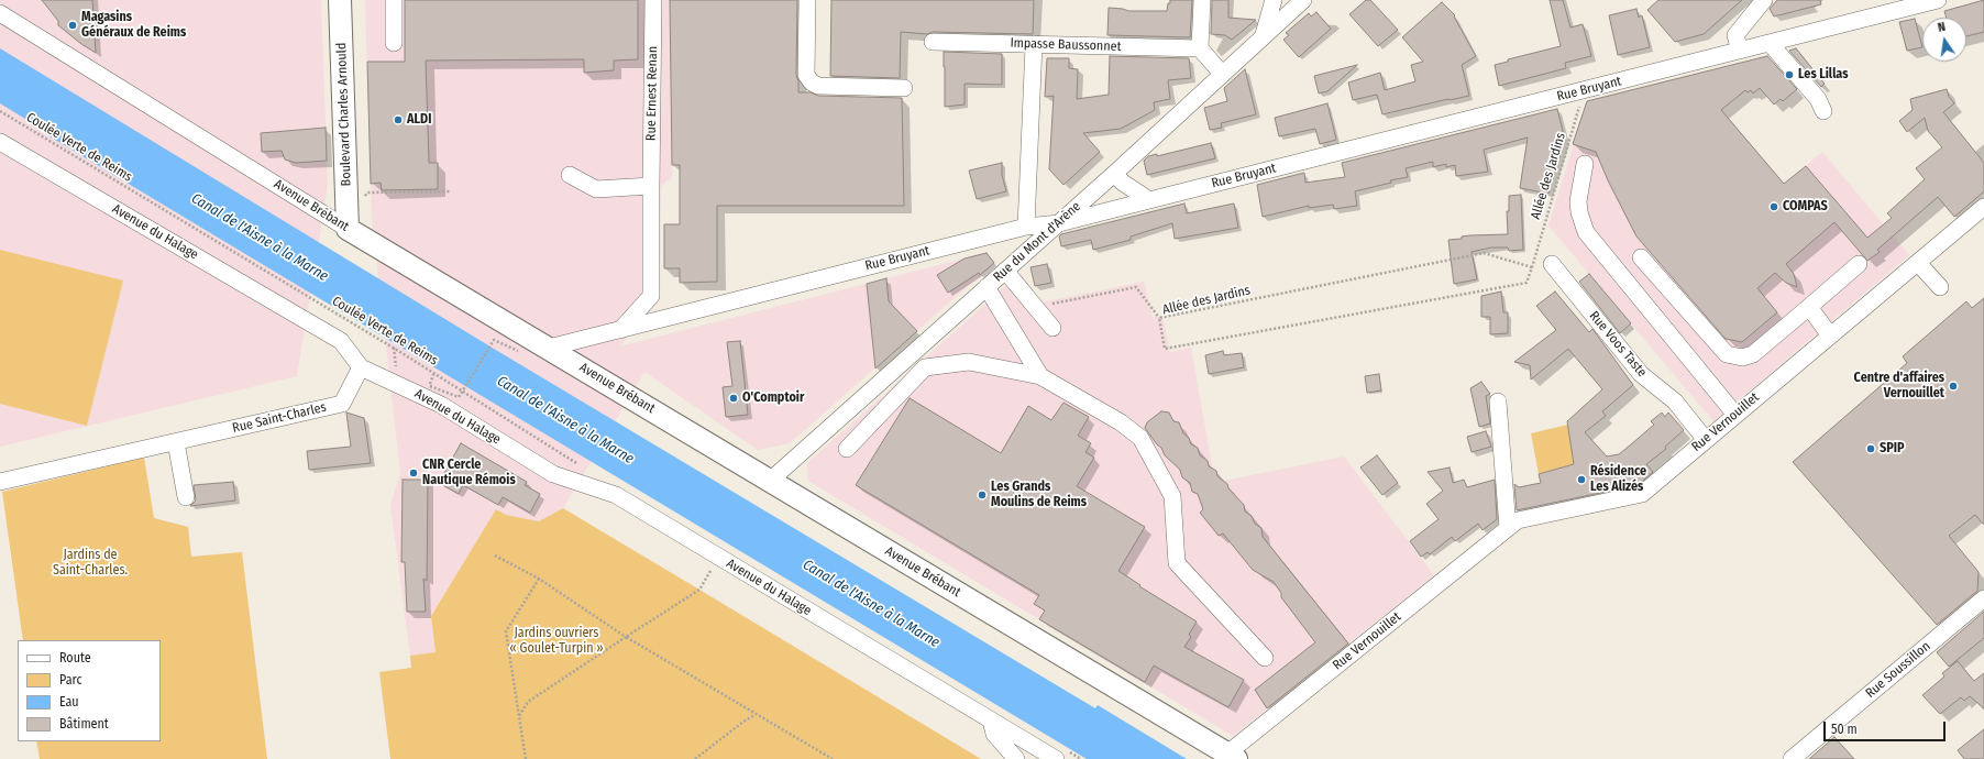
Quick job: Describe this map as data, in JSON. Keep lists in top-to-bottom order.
{
  "streets": {
    "main road": ["Boulevard Charles Arnould", "Avenue Brébant"],
    "street": [
      "Impasse Baussonnet",
      "Rue Bruyant",
      "Rue Ernest Renan",
      "Avenue du Halage",
      "Rue du Mont d'Arène",
      "Rue Voos Taste",
      "Rue Saint-Charles",
      "Rue Vernouillet",
      "Rue Soussillon"
    ],
    "path": ["Coulée Verte de Reims", "Allée des Jardins"]
  },
  "crossings": [
    ["Rue Bruyant", "Rue Ernest Renan"],
    ["Rue Bruyant", "Allée des Jardins"],
    ["Rue Bruyant", "Avenue Brébant"],
    ["Rue Bruyant", "Rue du Mont d'Arène"],
    ["Boulevard Charles Arnould", "Avenue Brébant"],
    ["Avenue Brébant", "Rue du Mont d'Arène"],
    ["Avenue Brébant", "Rue Vernouillet"],
    ["Avenue du Halage", "Rue Saint-Charles"],
    ["Rue Voos Taste", "Rue Vernouillet"]
  ],
  "water": ["Canal de l'Aisne à la Marne"],
  "parks": ["Jardins de Saint-Charles.", "Jardins ouvriers « Goulet-Turpin »"],
  "places": [
    "Magasins Généraux de Reims",
    "Les Lillas",
    "ALDI",
    "COMPAS",
    "Centre d'affaires Vernouillet",
    "O'Comptoir",
    "SPIP",
    "CNR Cercle Nautique Rémois",
    "Résidence Les Alizés",
    "Les Grands Moulins de Reims"
  ],
  "legend": [
    "Route",
    "Parc",
    "Eau",
    "Bâtiment"
  ],
  "scale_bar": "50 m",
  "north": "top"
}
